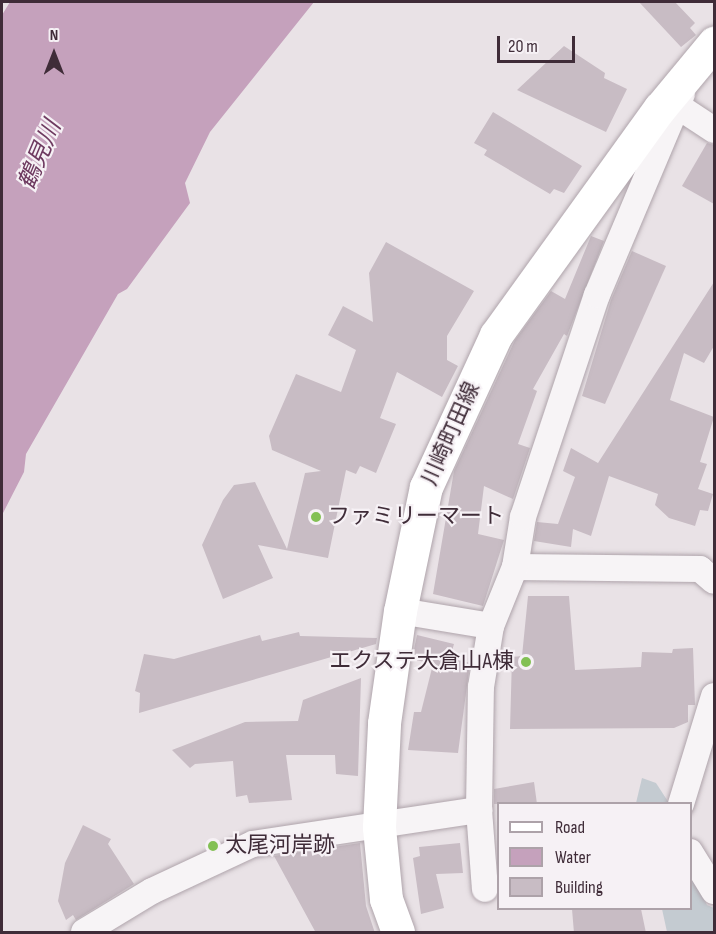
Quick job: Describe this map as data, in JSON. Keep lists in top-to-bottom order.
{
  "streets": {
    "main road": ["川崎町田線"]
  },
  "water": ["鶴見川"],
  "places": ["ファミリーマート", "エクステ大倉山A棟", "太尾河岸跡"],
  "legend": ["Road", "Water", "Building"],
  "scale_bar": "20 m",
  "north": "top"
}
